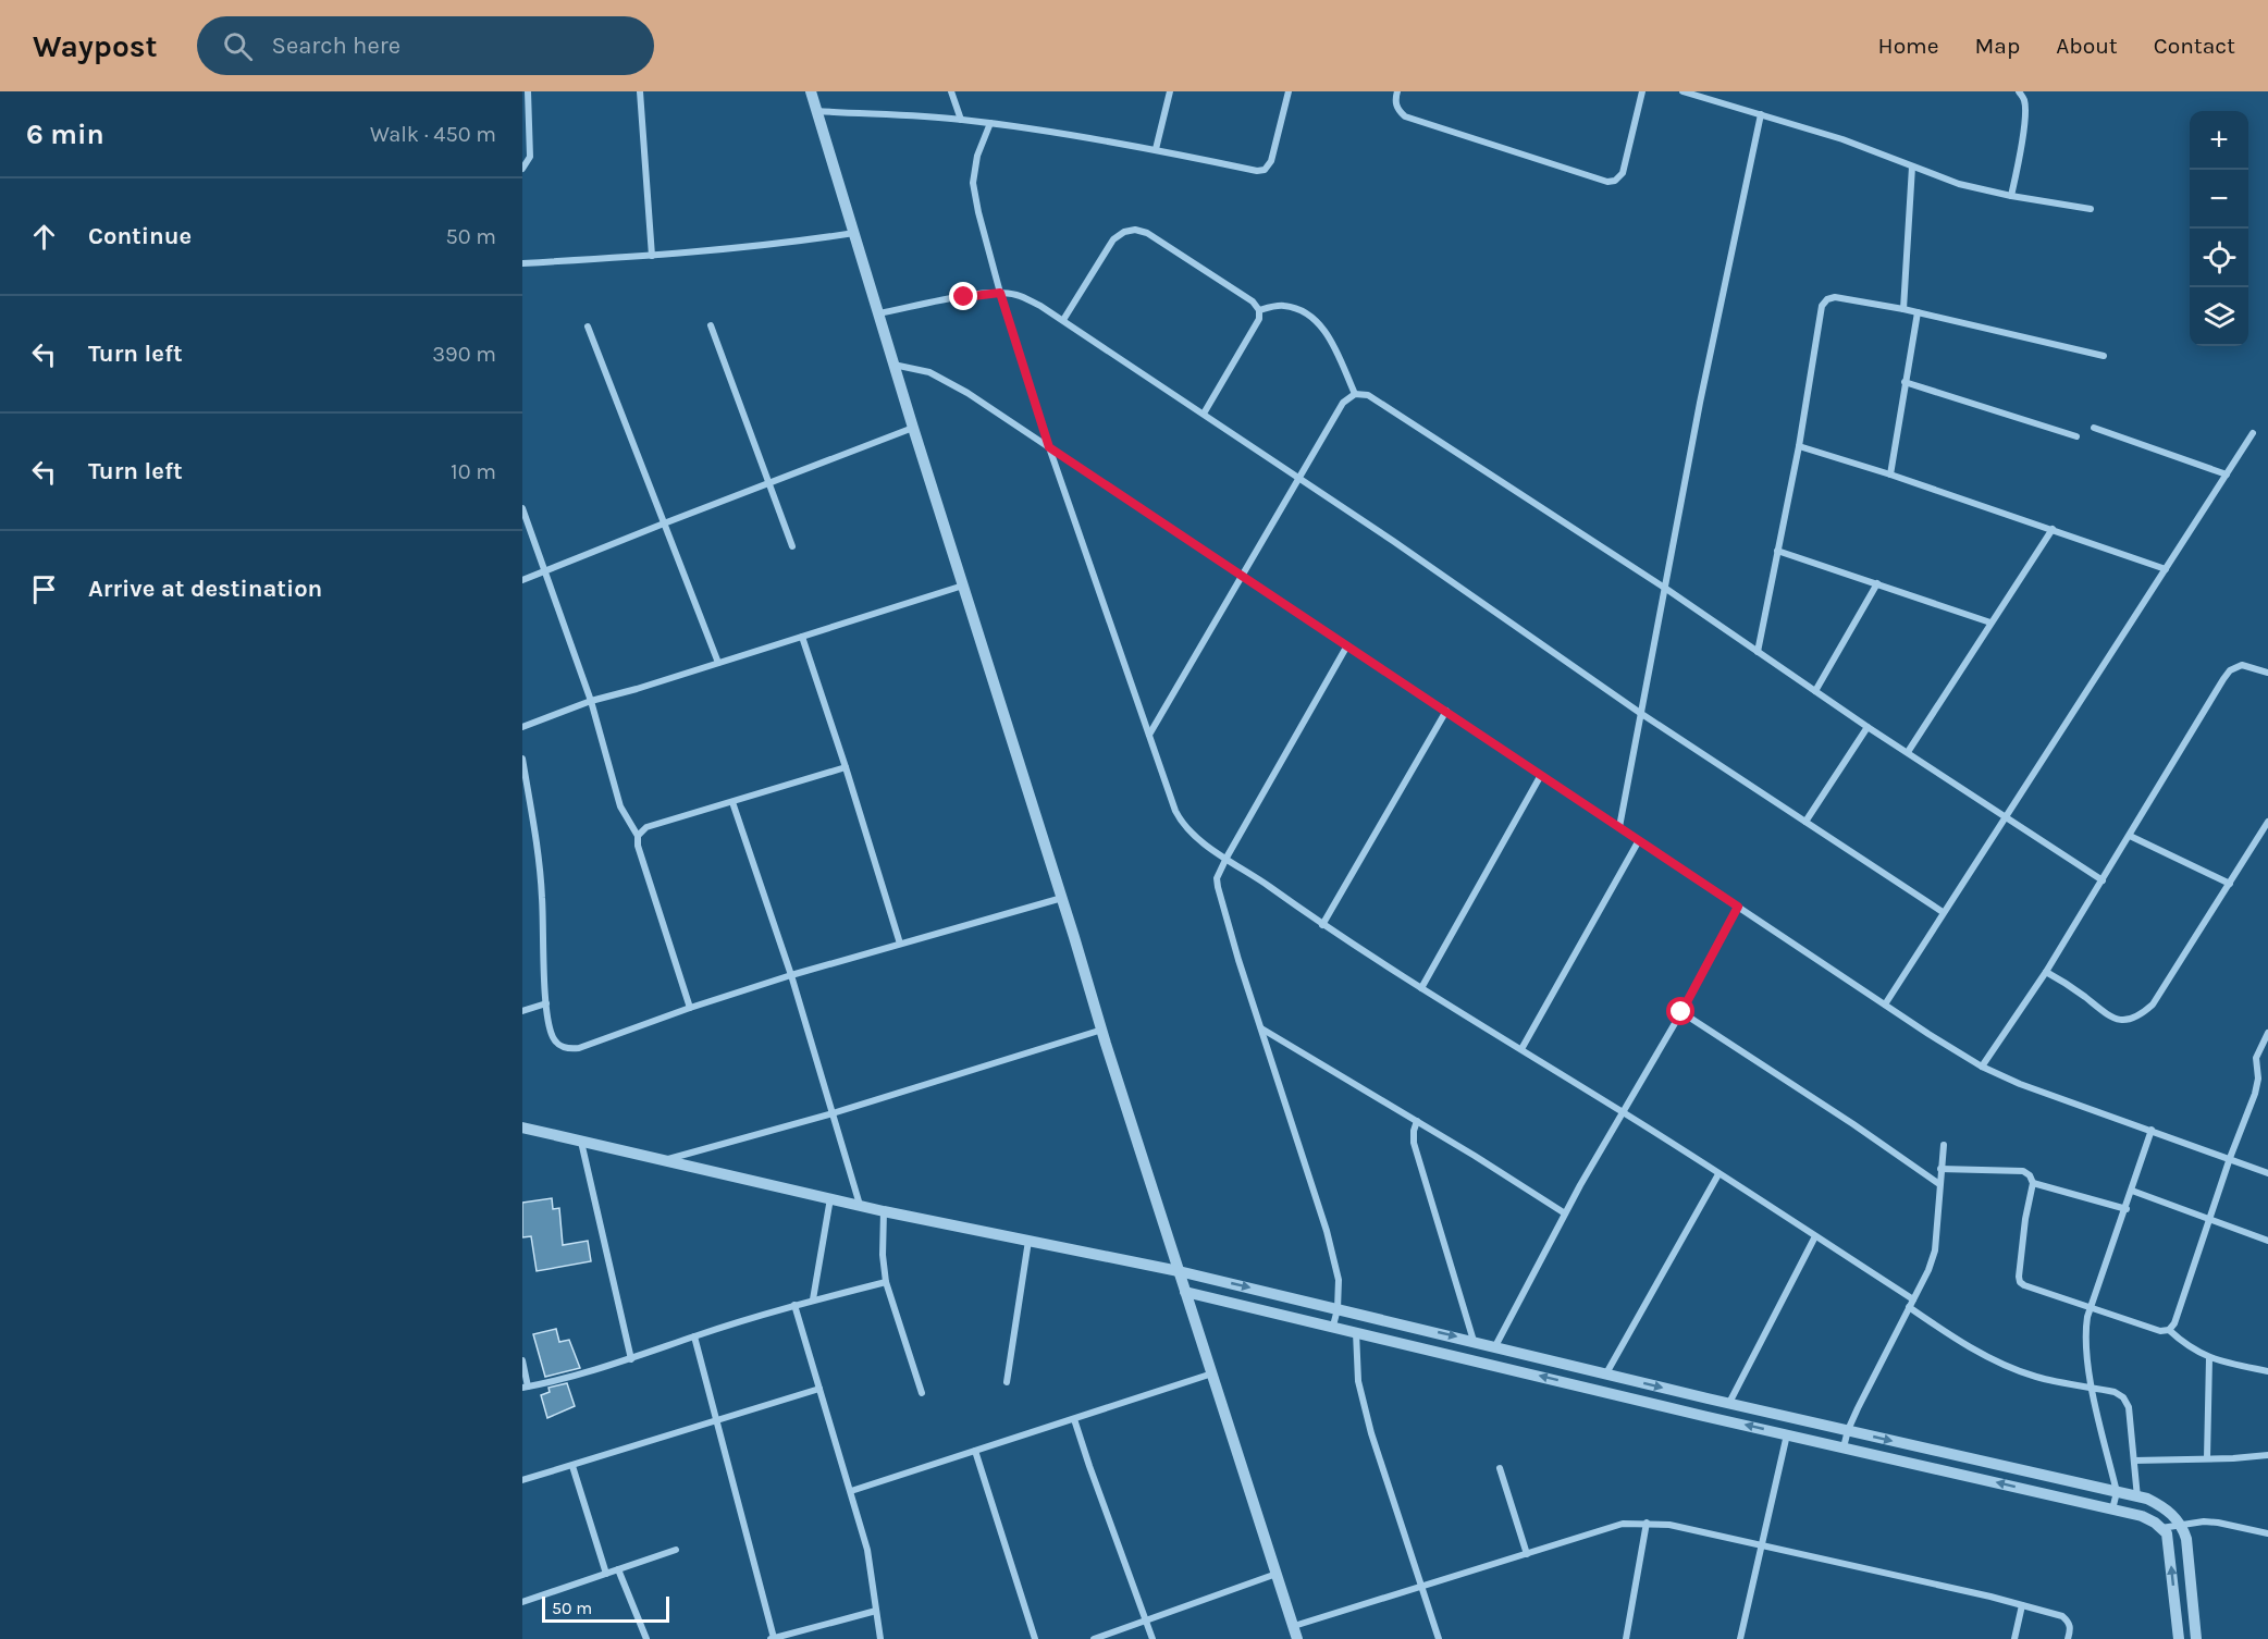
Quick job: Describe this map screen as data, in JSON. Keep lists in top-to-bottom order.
{
  "scale_bar": "50 m",
  "page": {
    "header": "Waypost",
    "search": "Search here",
    "nav": [
      "Home",
      "Map",
      "About",
      "Contact"
    ],
    "heading": ["6 min", "Walk · 450 m"],
    "map_buttons": ["+", "−"],
    "list": [
      ["Continue", "50 m"],
      ["Turn left", "390 m"],
      ["Turn left", "10 m"],
      "Arrive at destination"
    ],
    "scale": "50 m"
  }
}
